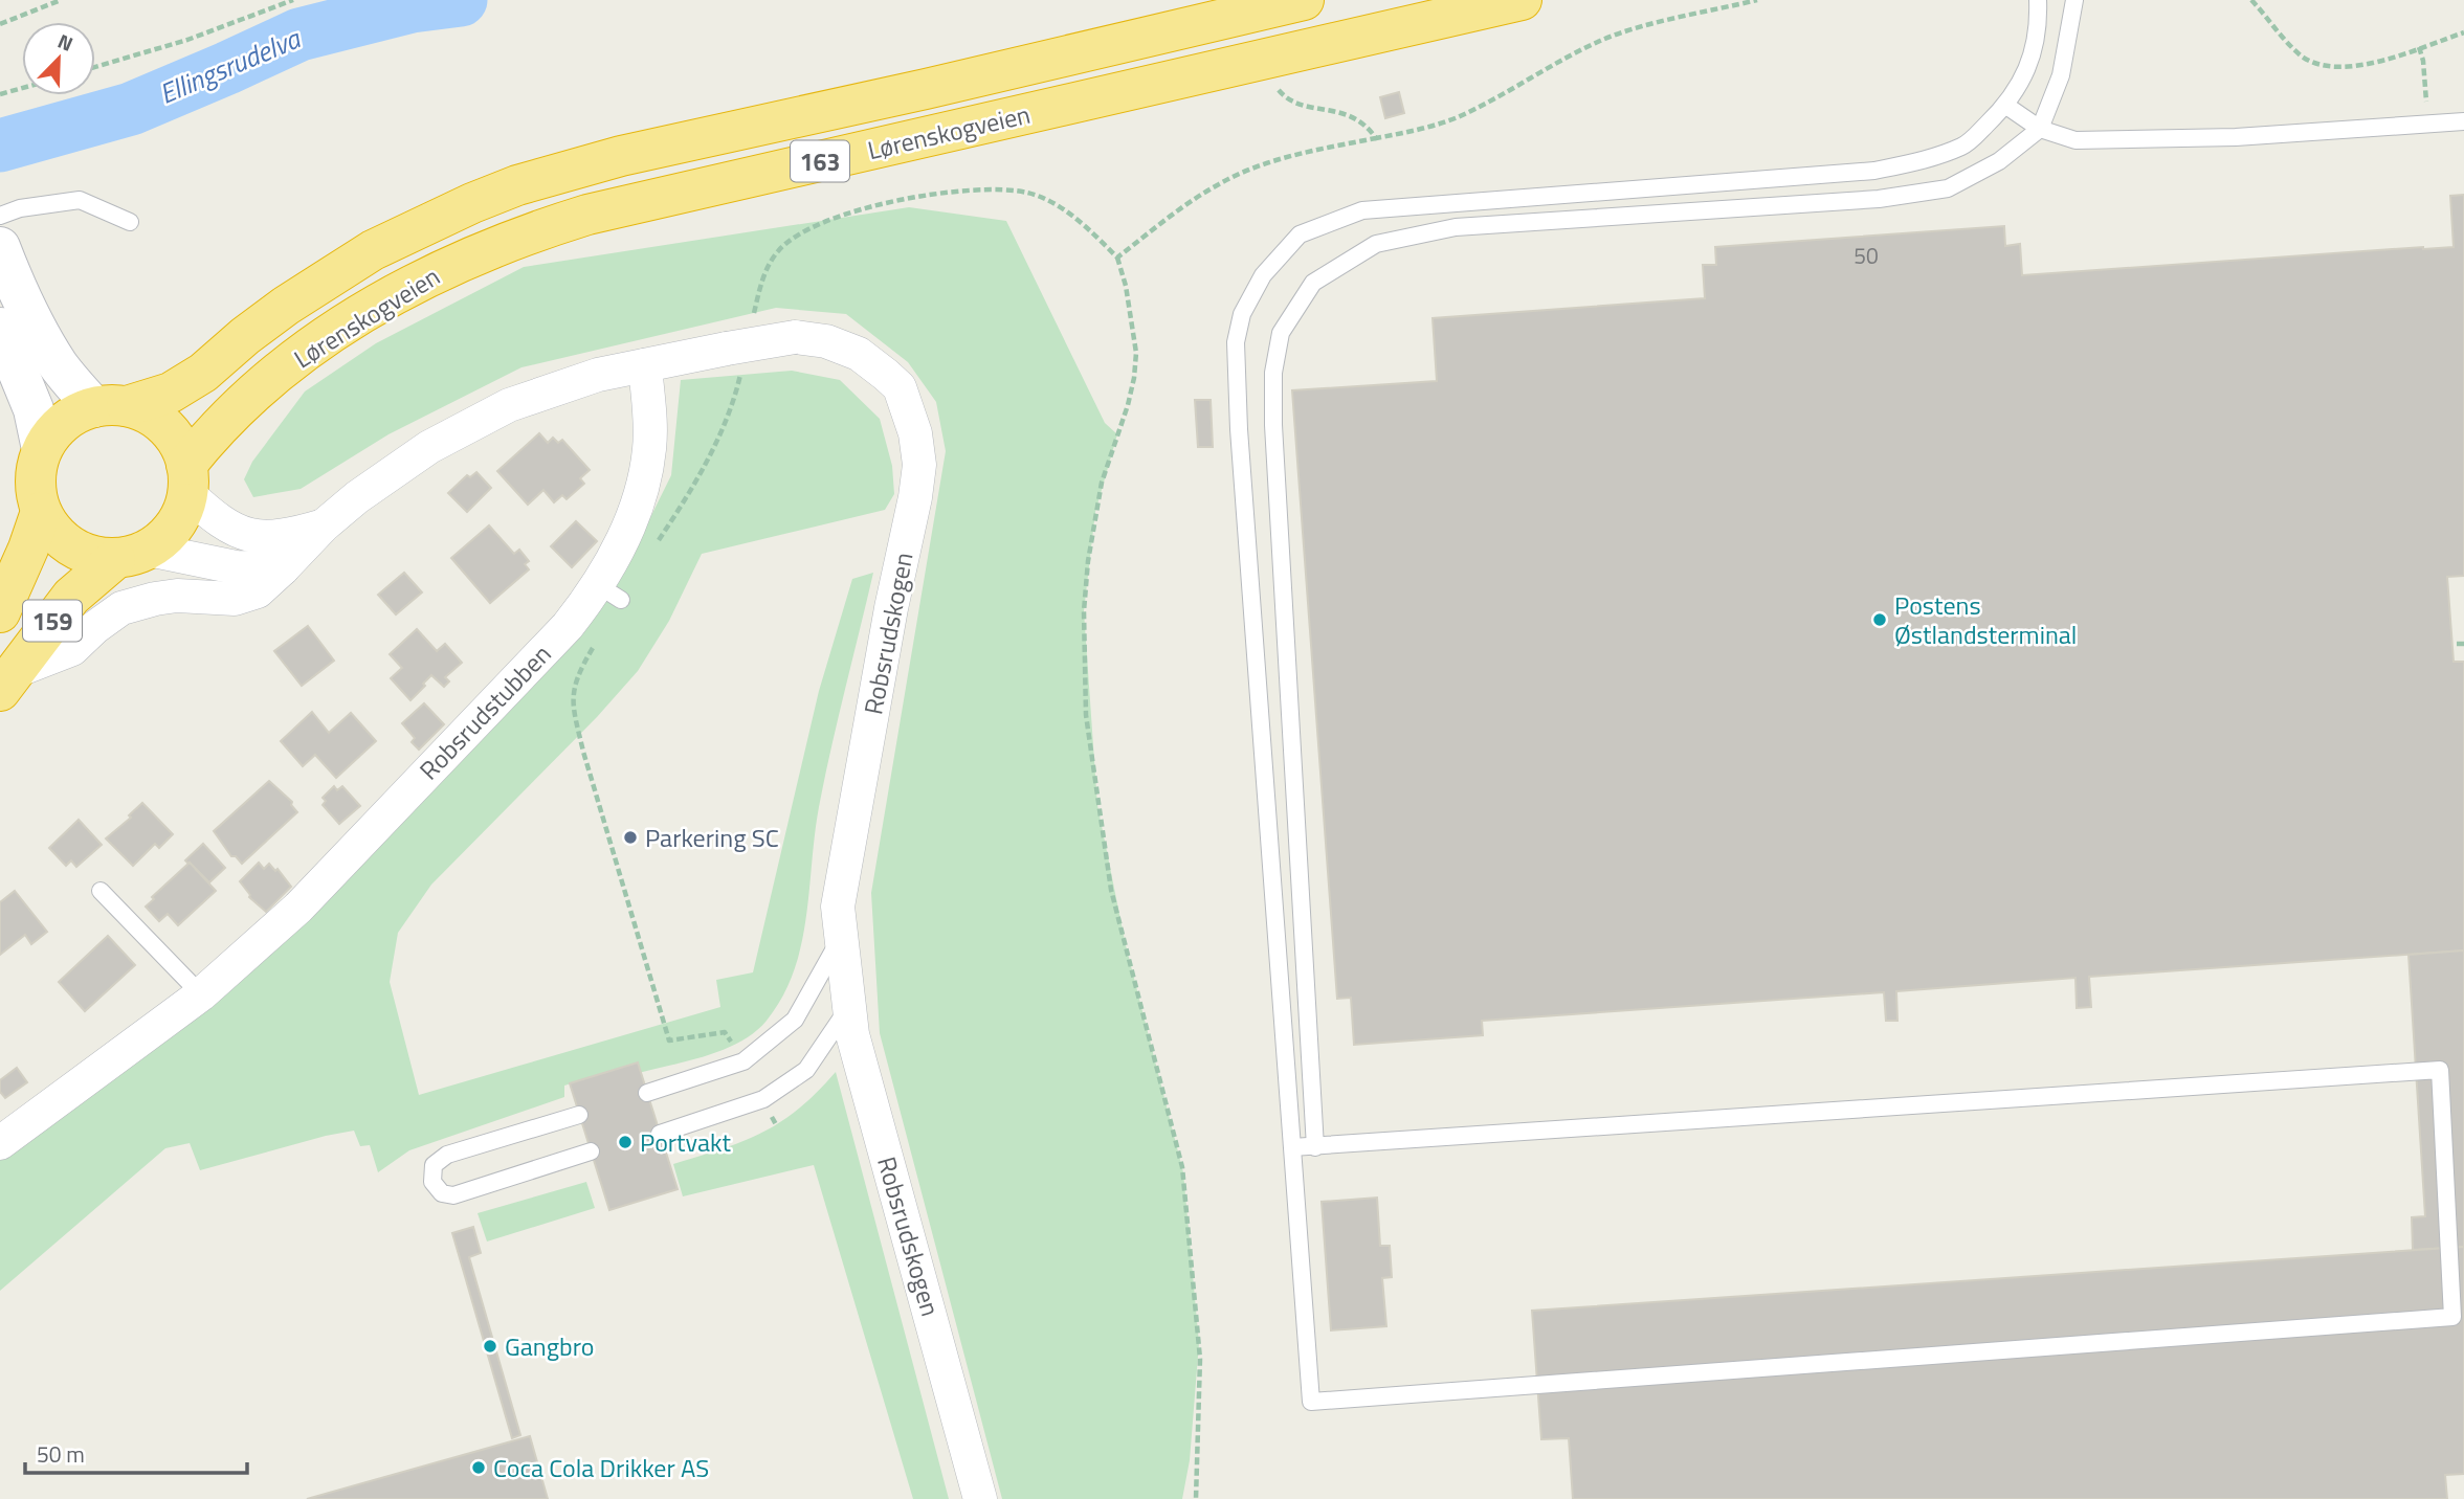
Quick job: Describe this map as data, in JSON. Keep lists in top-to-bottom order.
{
  "streets": {
    "highway": ["Lørenskogveien", "163", "159"],
    "street": ["Robsrudskogen", "Robsrudstubben"]
  },
  "crossings": [
    ["Lørenskogveien", "159"],
    ["Lørenskogveien", "Robsrudskogen"],
    ["159", "Robsrudskogen"],
    ["Robsrudskogen", "Robsrudstubben"]
  ],
  "water": ["Ellingsrudelva"],
  "places": [
    "Postens Østlandsterminal",
    "Parkering SC",
    "Portvakt",
    "Gangbro",
    "Coca Cola Drikker AS"
  ],
  "house_numbers": ["50"],
  "scale_bar": "50 m",
  "north": "top right"
}
